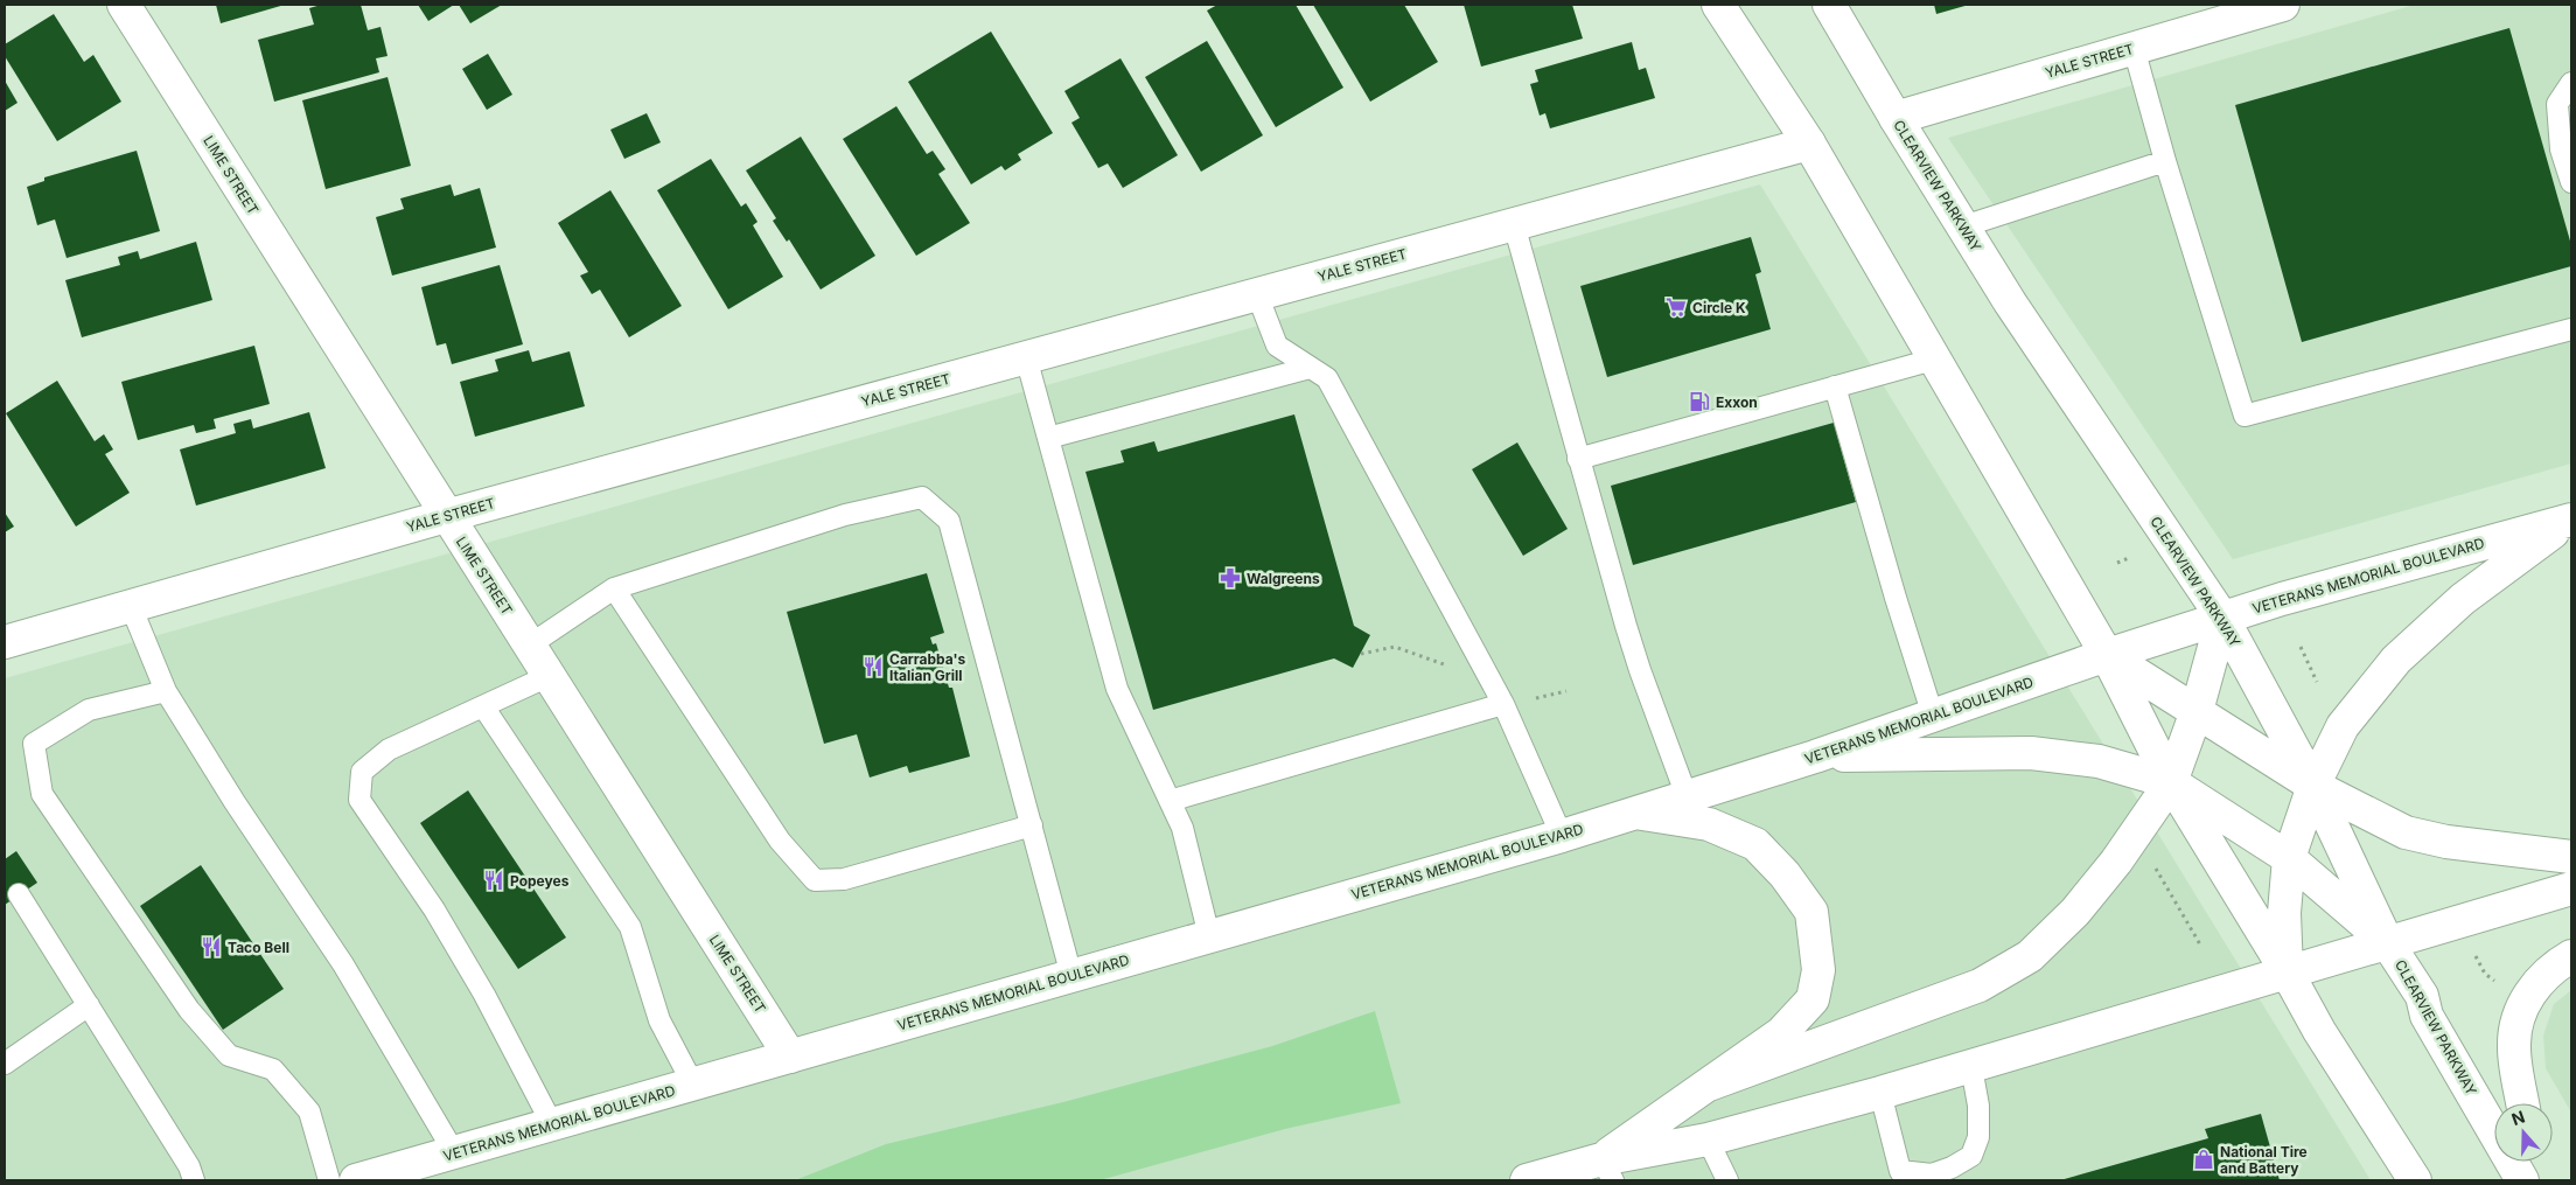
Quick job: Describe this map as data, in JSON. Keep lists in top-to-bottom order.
{
  "streets": {
    "main road": [
      "YALE STREET",
      "LIME STREET",
      "CLEARVIEW PARKWAY",
      "VETERANS MEMORIAL BOULEVARD"
    ]
  },
  "crossings": [
    ["YALE STREET", "LIME STREET"],
    ["YALE STREET", "CLEARVIEW PARKWAY"],
    ["LIME STREET", "VETERANS MEMORIAL BOULEVARD"],
    ["CLEARVIEW PARKWAY", "VETERANS MEMORIAL BOULEVARD"]
  ],
  "places": {
    "supermarket": ["Circle K"],
    "fuel station": ["Exxon"],
    "pharmacy": ["Walgreens"],
    "restaurant": ["Carrabba's Italian Grill", "Popeyes", "Taco Bell"],
    "shop": ["National Tire and Battery"]
  },
  "north": "top"
}
